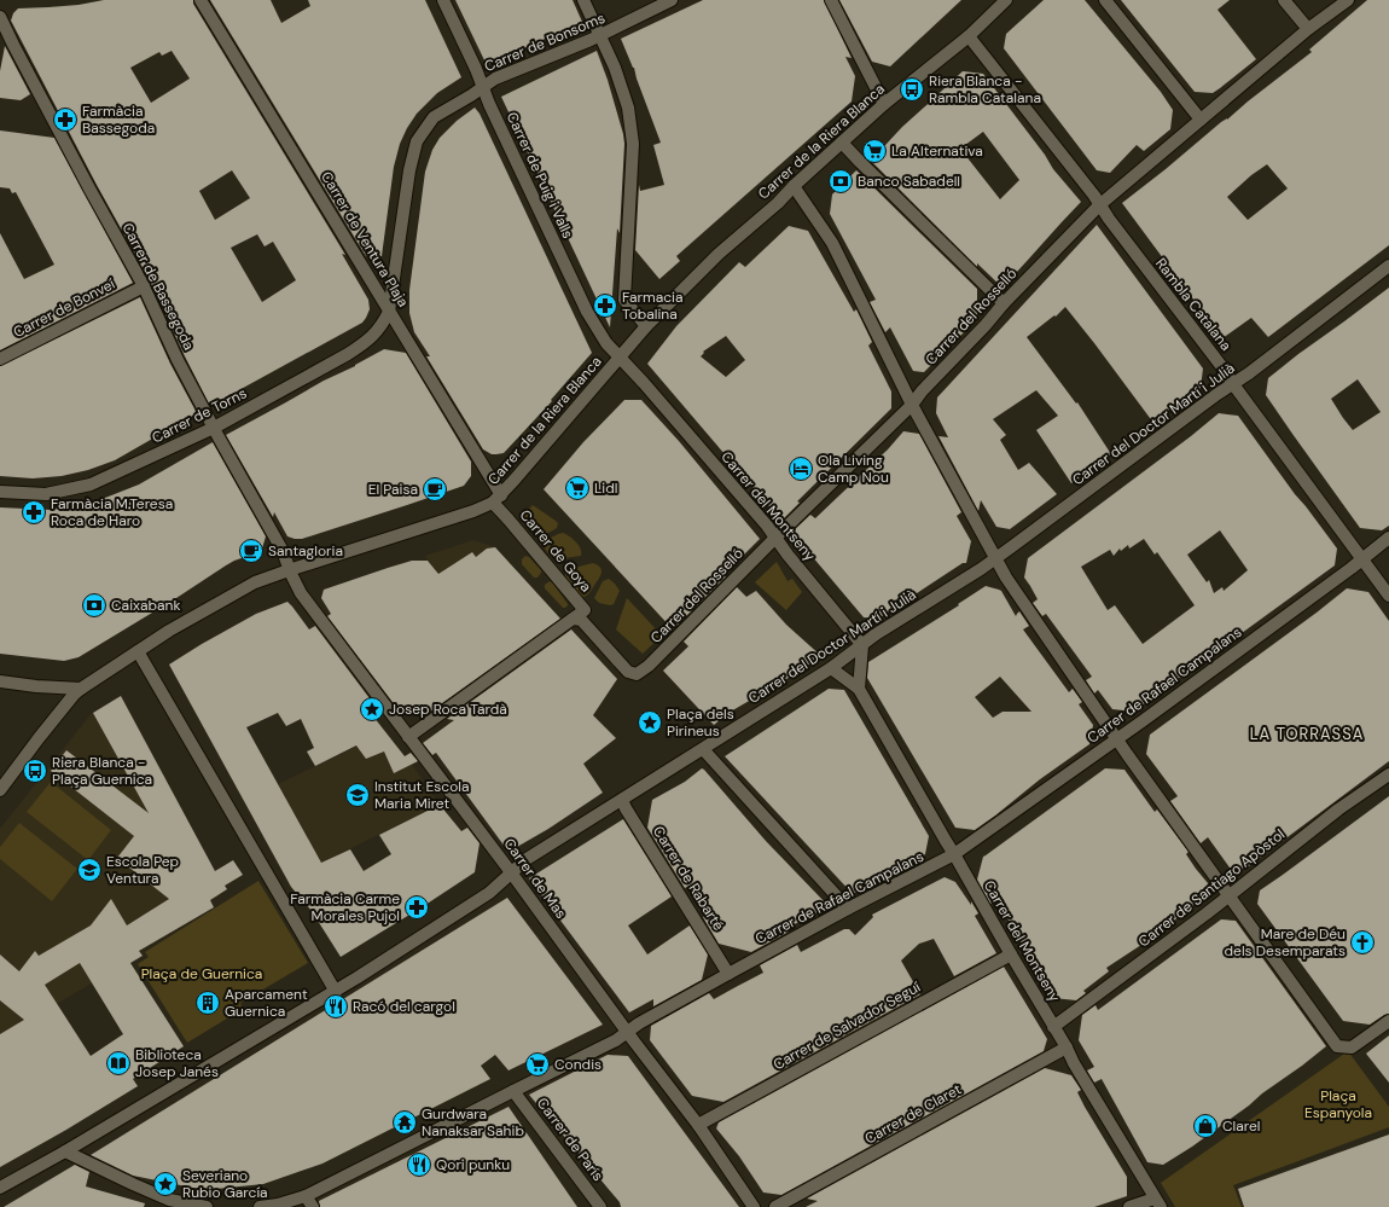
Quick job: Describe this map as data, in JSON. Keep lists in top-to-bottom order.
{
  "streets": {
    "street": [
      "Carrer de Bonsoms",
      "Carrer de la Riera Blanca",
      "Carrer de Puig i Valls",
      "Carrer de Ventura Plaja",
      "Carrer de Bassegoda",
      "Rambla Catalana",
      "Carrer de Bonveí",
      "Carrer del Rosselló",
      "Carrer de Torns",
      "Carrer del Doctor Martí i Julià",
      "Carrer del Montseny",
      "Carrer de Goya",
      "Carrer de Rafael Campalans",
      "Carrer de Mas",
      "Carrer de Rabarté",
      "Carrer de Santiago Apòstol",
      "Carrer de Salvador Seguí",
      "Carrer de Claret",
      "Carrer de París"
    ]
  },
  "crossings": [
    ["Carrer de Bonsoms", "Carrer de Puig i Valls"],
    ["Carrer de Bonsoms", "Carrer de Ventura Plaja"],
    ["Carrer de Bonsoms", "Carrer de Torns"],
    ["Carrer de la Riera Blanca", "Carrer de Puig i Valls"],
    ["Carrer de la Riera Blanca", "Carrer de Ventura Plaja"],
    ["Carrer de la Riera Blanca", "Carrer de Bassegoda"],
    ["Carrer de la Riera Blanca", "Rambla Catalana"],
    ["Carrer de la Riera Blanca", "Carrer del Montseny"],
    ["Carrer de la Riera Blanca", "Carrer de Goya"],
    ["Carrer de la Riera Blanca", "Carrer de Mas"],
    ["Carrer de Puig i Valls", "Carrer del Montseny"],
    ["Carrer de Ventura Plaja", "Carrer de Torns"],
    ["Carrer de Ventura Plaja", "Carrer de Goya"],
    ["Carrer de Bassegoda", "Carrer de Bonveí"],
    ["Carrer de Bassegoda", "Carrer de Torns"],
    ["Carrer de Bassegoda", "Carrer de Mas"],
    ["Rambla Catalana", "Carrer del Rosselló"],
    ["Rambla Catalana", "Carrer del Doctor Martí i Julià"],
    ["Rambla Catalana", "Carrer de Rafael Campalans"],
    ["Carrer del Rosselló", "Carrer del Montseny"],
    ["Carrer del Rosselló", "Carrer de Goya"],
    ["Carrer del Doctor Martí i Julià", "Carrer del Montseny"],
    ["Carrer del Doctor Martí i Julià", "Carrer de Mas"],
    ["Carrer del Doctor Martí i Julià", "Carrer de Rabarté"],
    ["Carrer del Montseny", "Carrer de Rafael Campalans"],
    ["Carrer del Montseny", "Carrer de Santiago Apòstol"],
    ["Carrer del Montseny", "Carrer de Salvador Seguí"],
    ["Carrer del Montseny", "Carrer de Claret"],
    ["Carrer de Rafael Campalans", "Carrer de Mas"],
    ["Carrer de Rafael Campalans", "Carrer de Rabarté"],
    ["Carrer de Rafael Campalans", "Carrer de París"],
    ["Carrer de Mas", "Carrer de Salvador Seguí"]
  ],
  "districts": ["LA TORRASSA"],
  "parks": ["Plaça de Guernica", "Plaça Espanyola"],
  "places": {
    "bus stop": ["Riera Blanca - Rambla Catalana", "Riera Blanca - Plaça Guernica"],
    "pharmacy": [
      "Farmàcia Bassegoda",
      "Farmacia Tobalina",
      "Farmàcia M.Teresa Roca de Haro",
      "Farmàcia Carme Morales Pujol"
    ],
    "supermarket": ["La Alternativa", "Lidl", "Condis"],
    "bank": ["Banco Sabadell", "Caixabank"],
    "hotel": ["Ola Living Camp Nou"],
    "cafe": ["El Paisa", "Santagloria"],
    "place": ["Josep Roca Tardà", "Plaça dels Pirineus", "Severiano Rubio García"],
    "school or university": ["Institut Escola Maria Miret", "Escola Pep Ventura"],
    "church": ["Mare de Déu dels Desemparats"],
    "building": ["Aparcament Guernica"],
    "restaurant": ["Racó del cargol", "Qori punku"],
    "library": ["Biblioteca Josep Janés"],
    "temple": ["Gurdwara Nanaksar Sahib"],
    "shop": ["Clarel"]
  }
}
